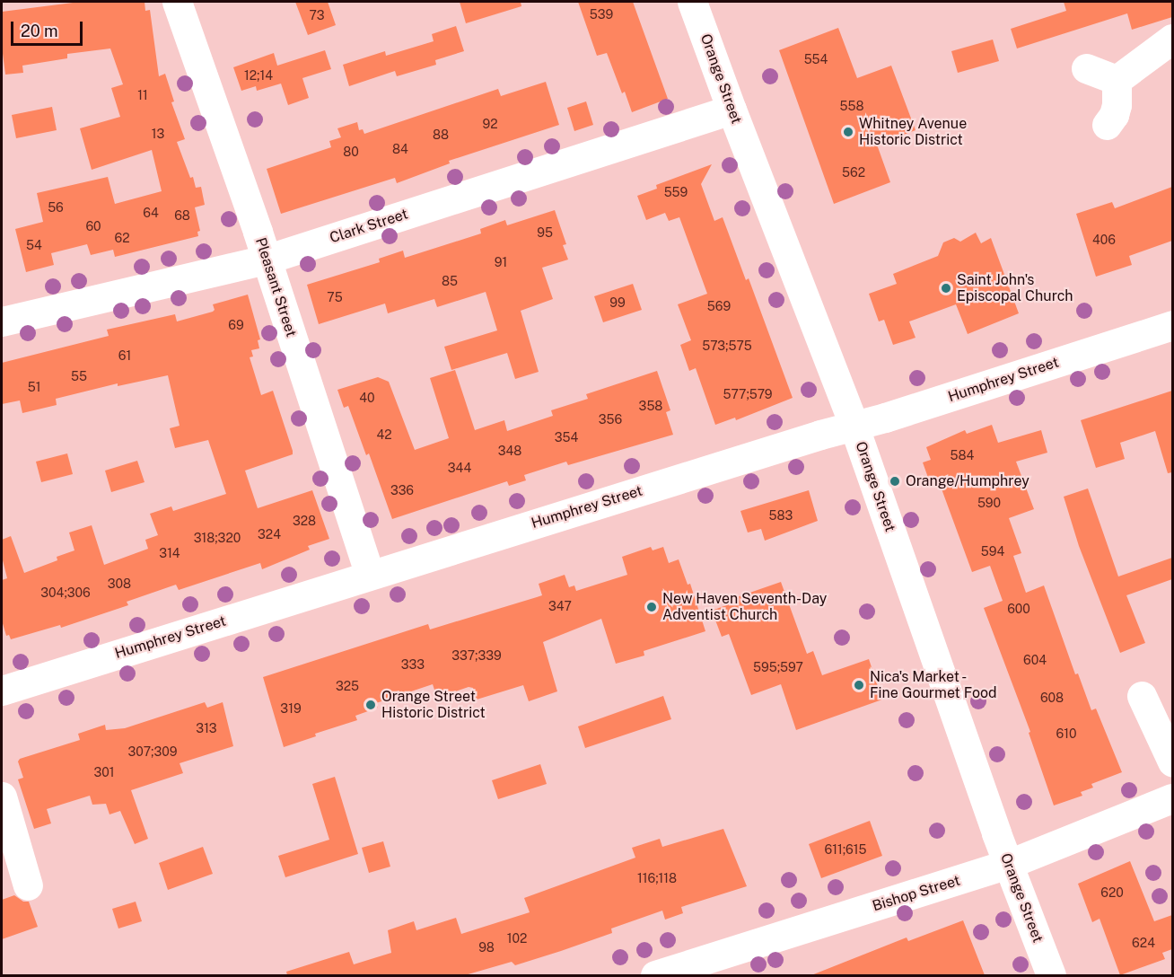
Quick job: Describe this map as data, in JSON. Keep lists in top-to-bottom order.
{
  "streets": {
    "street": [
      "Orange Street",
      "Clark Street",
      "Pleasant Street",
      "Humphrey Street",
      "Bishop Street"
    ]
  },
  "crossings": [
    ["Orange Street", "Clark Street"],
    ["Orange Street", "Humphrey Street"],
    ["Orange Street", "Bishop Street"],
    ["Clark Street", "Pleasant Street"],
    ["Pleasant Street", "Humphrey Street"]
  ],
  "places": [
    "Whitney Avenue Historic District",
    "Saint John's Episcopal Church",
    "Orange/Humphrey",
    "New Haven Seventh-Day Adventist Church",
    "Nica's Market - Fine Gourmet Food",
    "Orange Street Historic District"
  ],
  "house_numbers": [
    "539",
    "73",
    "554",
    "12;14",
    "11",
    "558",
    "92",
    "13",
    "88",
    "84",
    "80",
    "562",
    "559",
    "56",
    "64",
    "68",
    "60",
    "95",
    "62",
    "406",
    "54",
    "91",
    "85",
    "75",
    "99",
    "569",
    "69",
    "573;575",
    "61",
    "55",
    "51",
    "577;579",
    "40",
    "358",
    "356",
    "42",
    "354",
    "348",
    "584",
    "344",
    "336",
    "590",
    "583",
    "328",
    "324",
    "318;320",
    "594",
    "314",
    "308",
    "304;306",
    "347",
    "600",
    "337;339",
    "604",
    "333",
    "595;597",
    "325",
    "608",
    "319",
    "313",
    "610",
    "307;309",
    "301",
    "611;615",
    "116;118",
    "620",
    "102",
    "624",
    "98"
  ],
  "scale_bar": "20 m"
}
